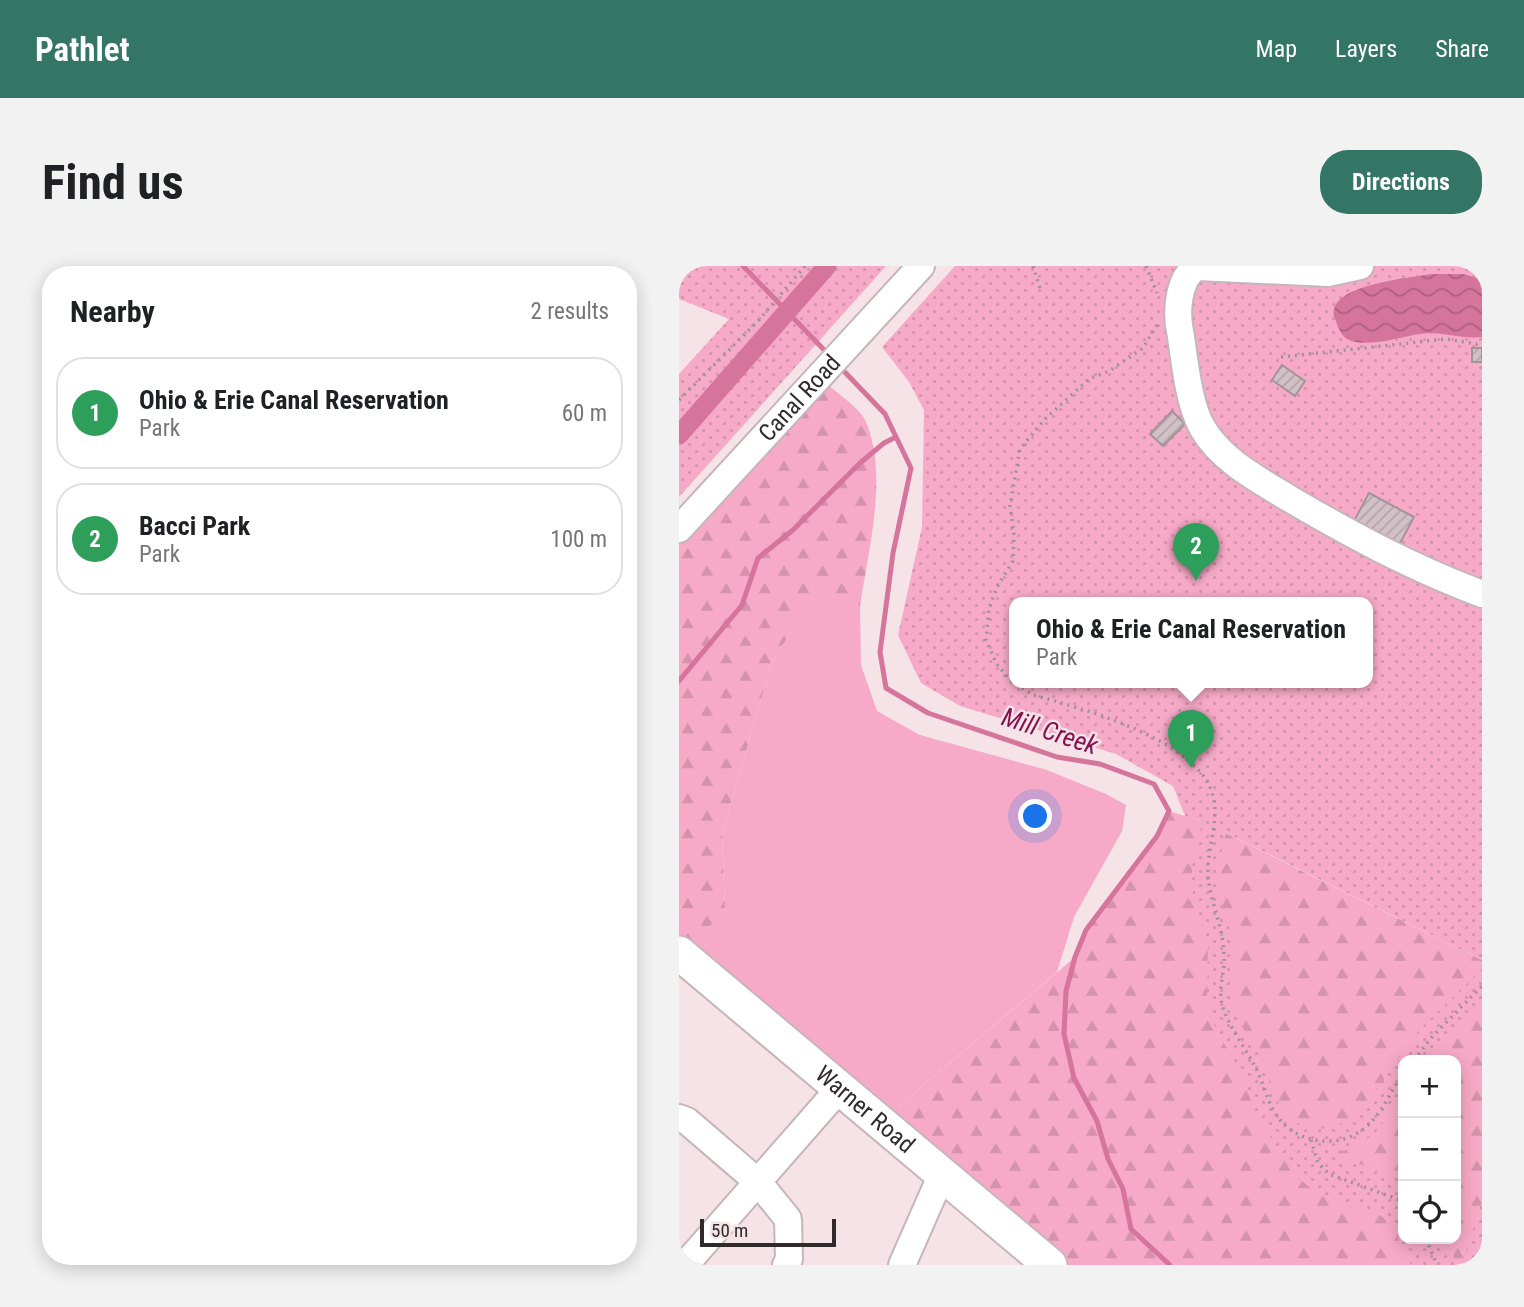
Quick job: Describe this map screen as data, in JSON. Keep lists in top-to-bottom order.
{
  "streets": {
    "main road": ["Warner Road"],
    "street": ["Canal Road"]
  },
  "water": ["Mill Creek"],
  "scale_bar": "50 m",
  "page": {
    "header": "Pathlet",
    "nav": ["Map", "Layers", "Share"],
    "buttons": "Directions",
    "title": "Find us",
    "heading": ["Nearby", "2 results"],
    "list": [
      {
        "mark": "1",
        "name": "Ohio & Erie Canal Reservation",
        "note": "Park",
        "value": "60 m"
      },
      {
        "mark": "2",
        "name": "Bacci Park",
        "note": "Park",
        "value": "100 m"
      }
    ],
    "pins": ["2", "1"],
    "popup": ["Ohio & Erie Canal Reservation", "Park"],
    "map_buttons": ["+", "−"],
    "scale": "50 m"
  }
}
